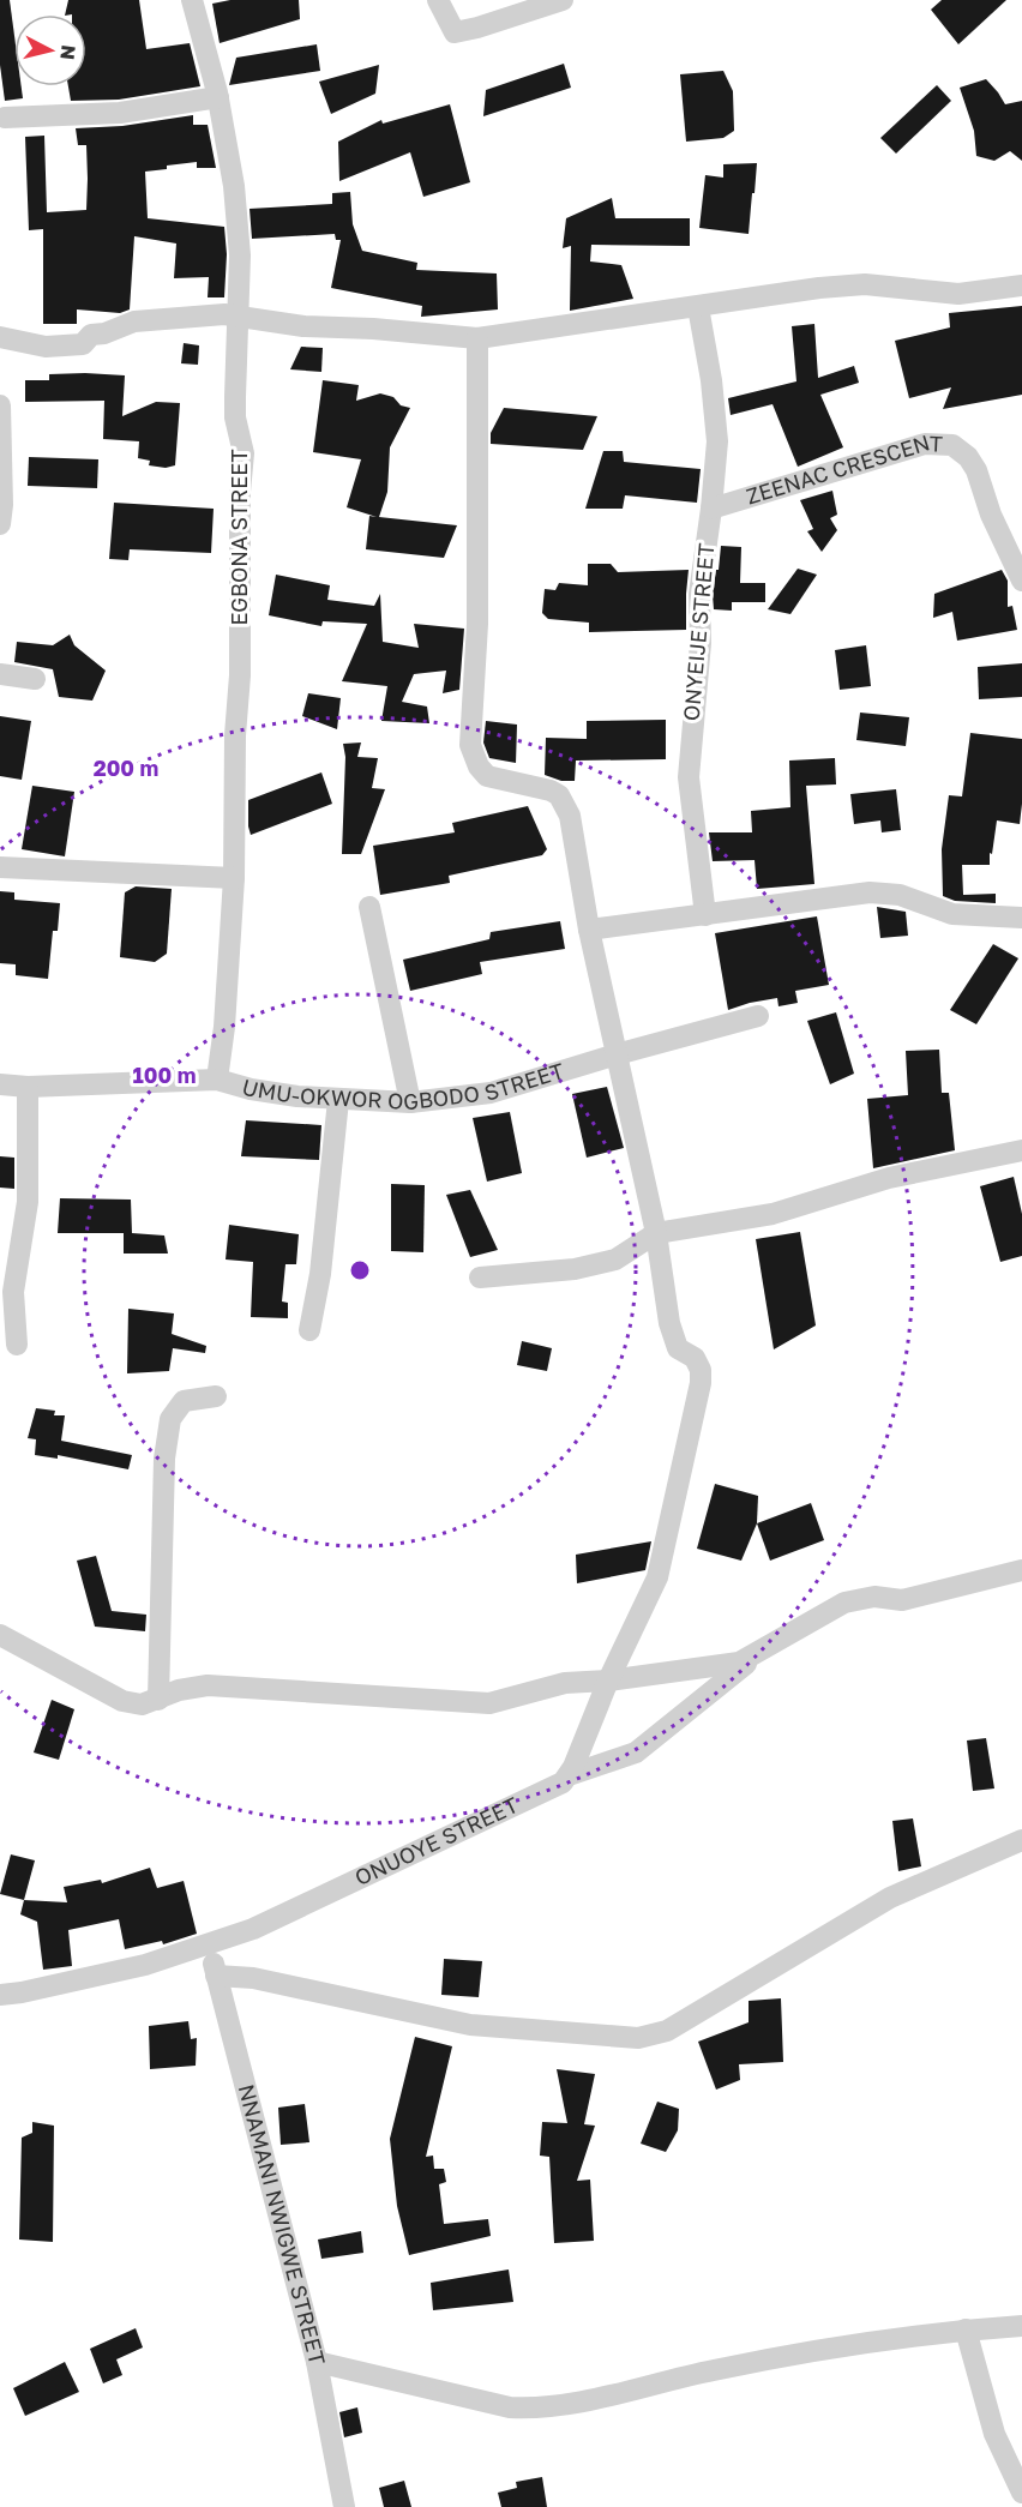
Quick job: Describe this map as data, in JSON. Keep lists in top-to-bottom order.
{
  "streets": {
    "street": [
      "ZEENAC CRESCENT",
      "EGBONA STREET",
      "ONYEIJE STREET",
      "UMU-OKWOR OGBODO STREET",
      "ONUOYE STREET",
      "NNAMANI NWIGWE STREET"
    ]
  },
  "crossings": [
    ["ZEENAC CRESCENT", "ONYEIJE STREET"],
    ["EGBONA STREET", "UMU-OKWOR OGBODO STREET"],
    ["ONUOYE STREET", "NNAMANI NWIGWE STREET"]
  ],
  "north": "right",
  "rings": ["200 m", "100 m"]
}
